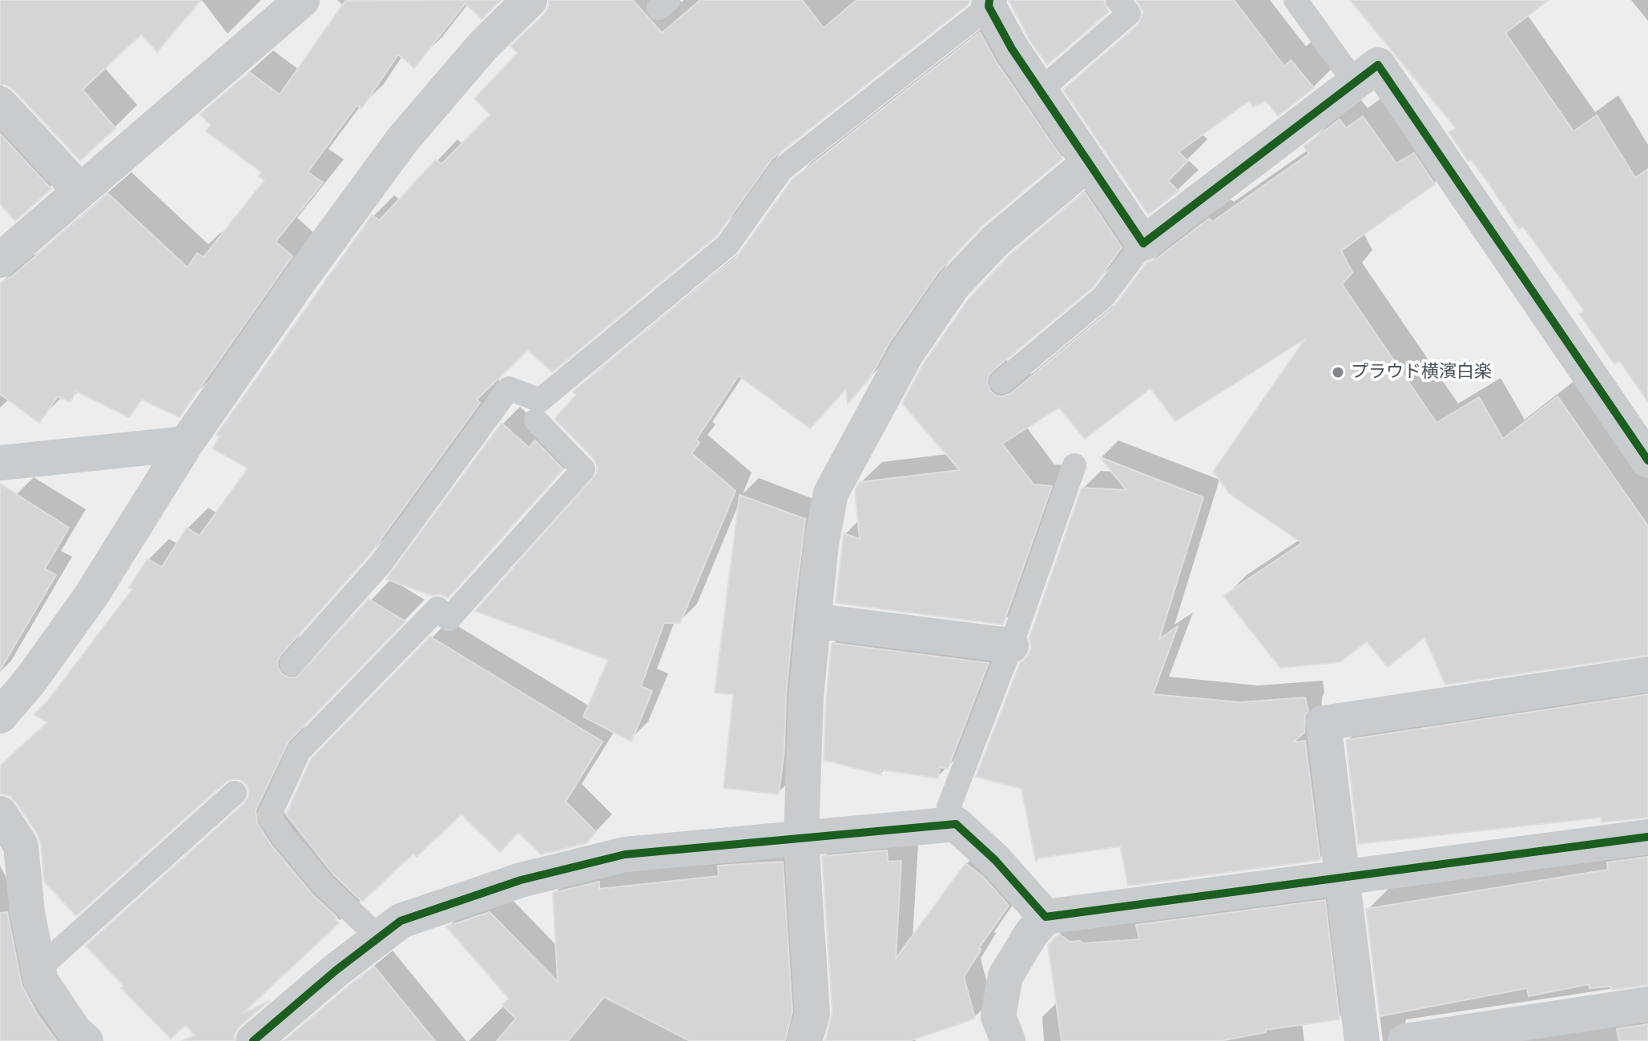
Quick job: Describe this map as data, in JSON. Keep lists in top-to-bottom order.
{
  "places": ["プラウド横濱白楽"]
}
